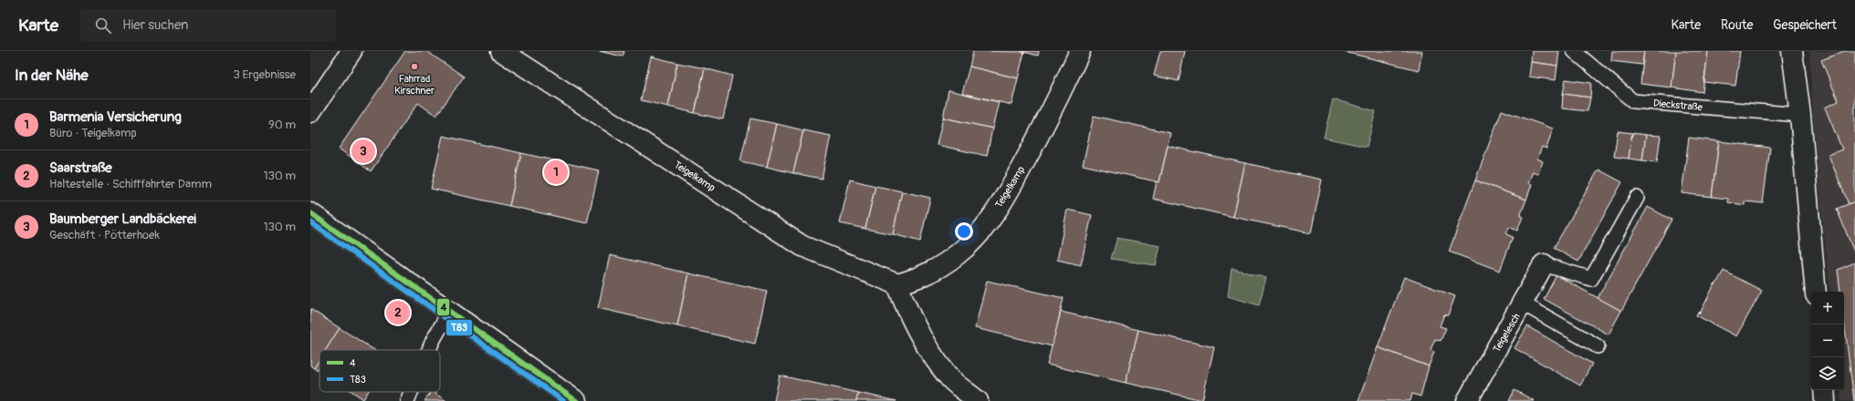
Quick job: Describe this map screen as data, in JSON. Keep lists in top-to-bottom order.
{
  "streets": {
    "street": ["Teigelkamp", "Teigelesch"],
    "lane": ["Dieckstraße"]
  },
  "places": ["Fahrrad Kirschner"],
  "lines": ["transit line 4", "transit line T83"],
  "legend": ["4", "T83"],
  "page": {
    "header": "Karte",
    "search": "Hier suchen",
    "nav": ["Karte", "Route", "Gespeichert"],
    "heading": ["In der Nähe", "3 Ergebnisse"],
    "list": [
      {
        "mark": "1",
        "name": "Barmenia Versicherung",
        "note": "Büro · Teigelkamp",
        "value": "90 m"
      },
      {
        "mark": "2",
        "name": "Saarstraße",
        "note": "Haltestelle · Schifffahrter Damm",
        "value": "130 m"
      },
      {
        "mark": "3",
        "name": "Baumberger Landbäckerei",
        "note": "Geschäft · Pötterhoek",
        "value": "130 m"
      }
    ],
    "pins": ["3", "1", "2"],
    "map_buttons": ["+", "−"]
  }
}
